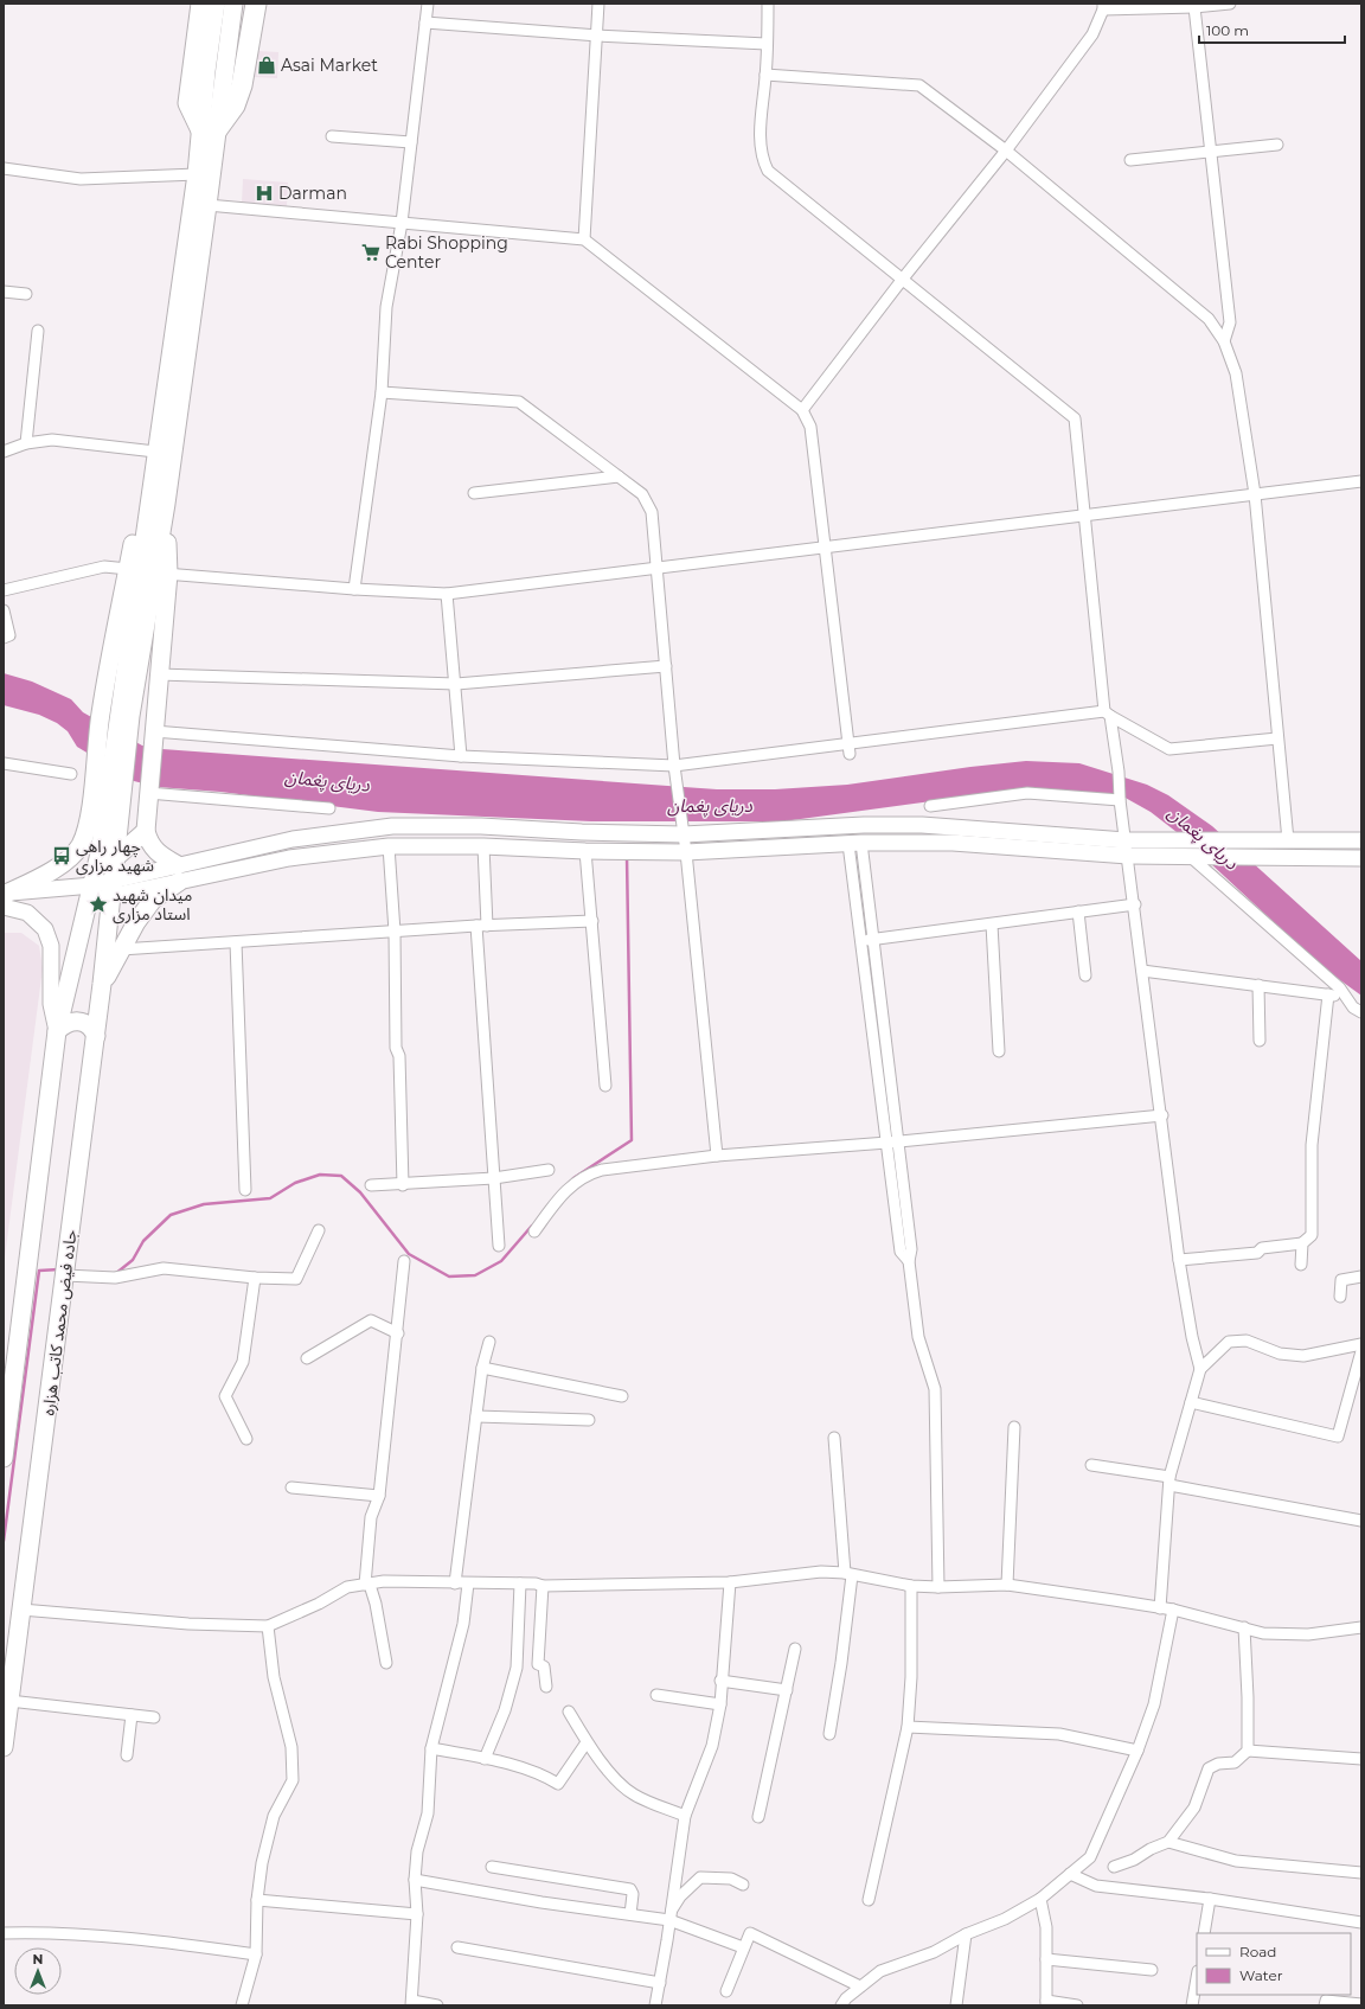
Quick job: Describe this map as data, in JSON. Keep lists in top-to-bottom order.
{
  "streets": {
    "main road": ["جاده فیض محمد کاتب هزاره"]
  },
  "water": ["دریای پغمان"],
  "places": {
    "shop": ["Asai Market"],
    "hospital": ["Darman"],
    "supermarket": ["Rabi Shopping Center"],
    "bus stop": ["چهار راهی شهید مزاری"],
    "place": ["میدان شهید استاد مزاری"]
  },
  "legend": ["Road", "Water"],
  "scale_bar": "100 m",
  "north": "top"
}
